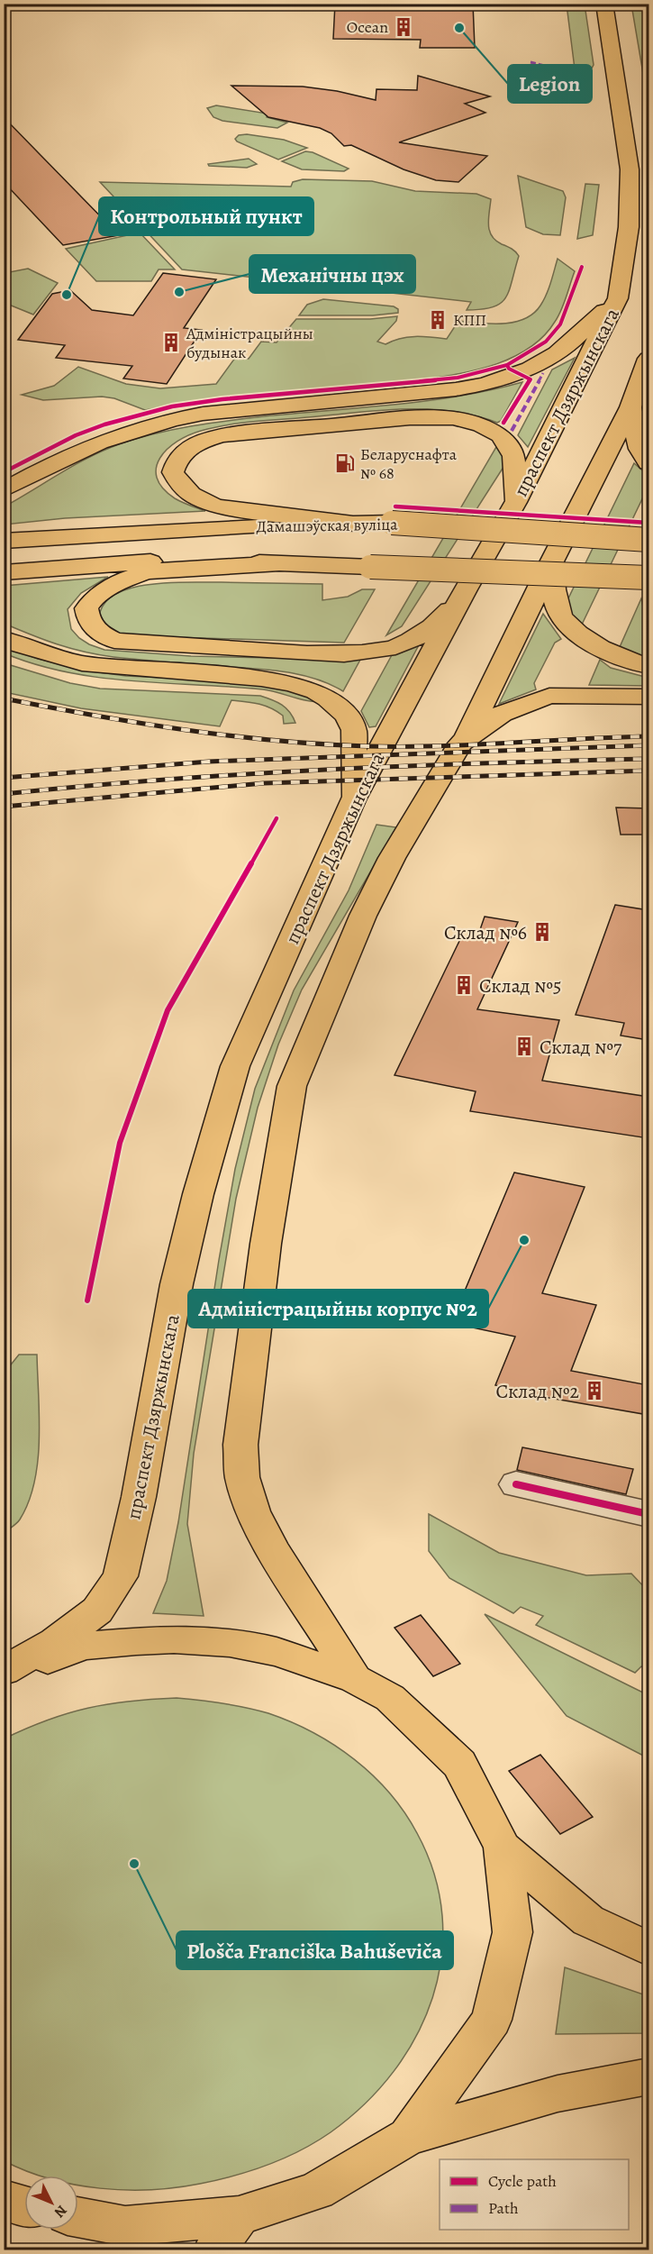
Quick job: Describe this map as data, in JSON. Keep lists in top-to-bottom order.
{
  "streets": {
    "main road": ["праспект Дзяржынскага", "Дамашэўская вуліца"]
  },
  "places": {
    "building": [
      "Ocean",
      "КПП",
      "Адміністрацыйны будынак",
      "Склад №6",
      "Склад №5",
      "Склад №7",
      "Склад №2"
    ],
    "other": [
      "Legion",
      "Механічны цэх",
      "Контрольный пункт",
      "Адміністрацыйны корпус №2",
      "Plošča Franciška Bahuševiča"
    ],
    "fuel station": ["Беларуснафта № 68"]
  },
  "legend": ["Cycle path", "Path"],
  "north": "bottom right"
}
